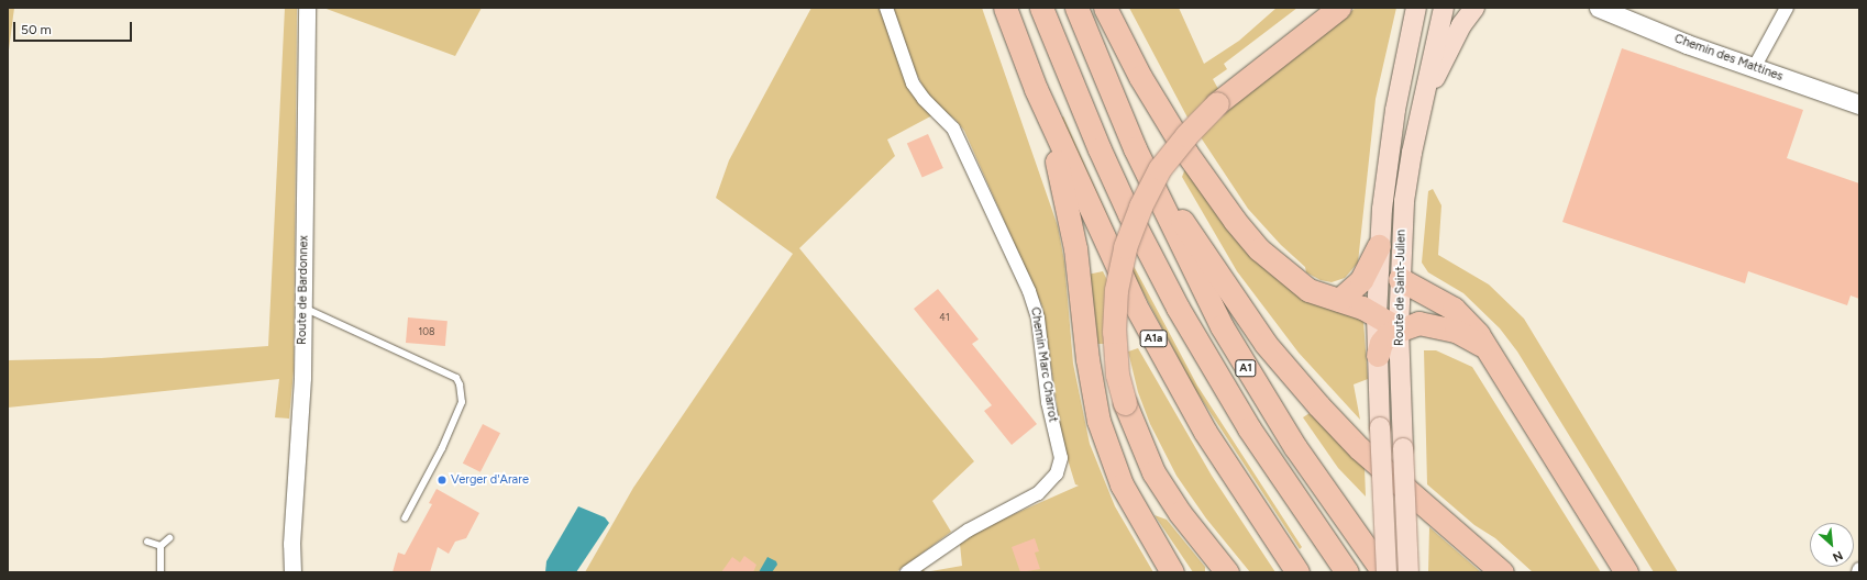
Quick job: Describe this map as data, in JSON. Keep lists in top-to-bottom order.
{
  "streets": {
    "highway": ["A1a", "A1"],
    "main road": ["Chemin des Mattines", "Route de Saint-Julien"],
    "street": ["Route de Bardonnex", "Chemin Marc Charrot"]
  },
  "crossings": [
    ["Route de Saint-Julien", "A1"]
  ],
  "places": ["Verger d'Arare"],
  "house_numbers": ["41", "108"],
  "scale_bar": "50 m",
  "north": "bottom right"
}
